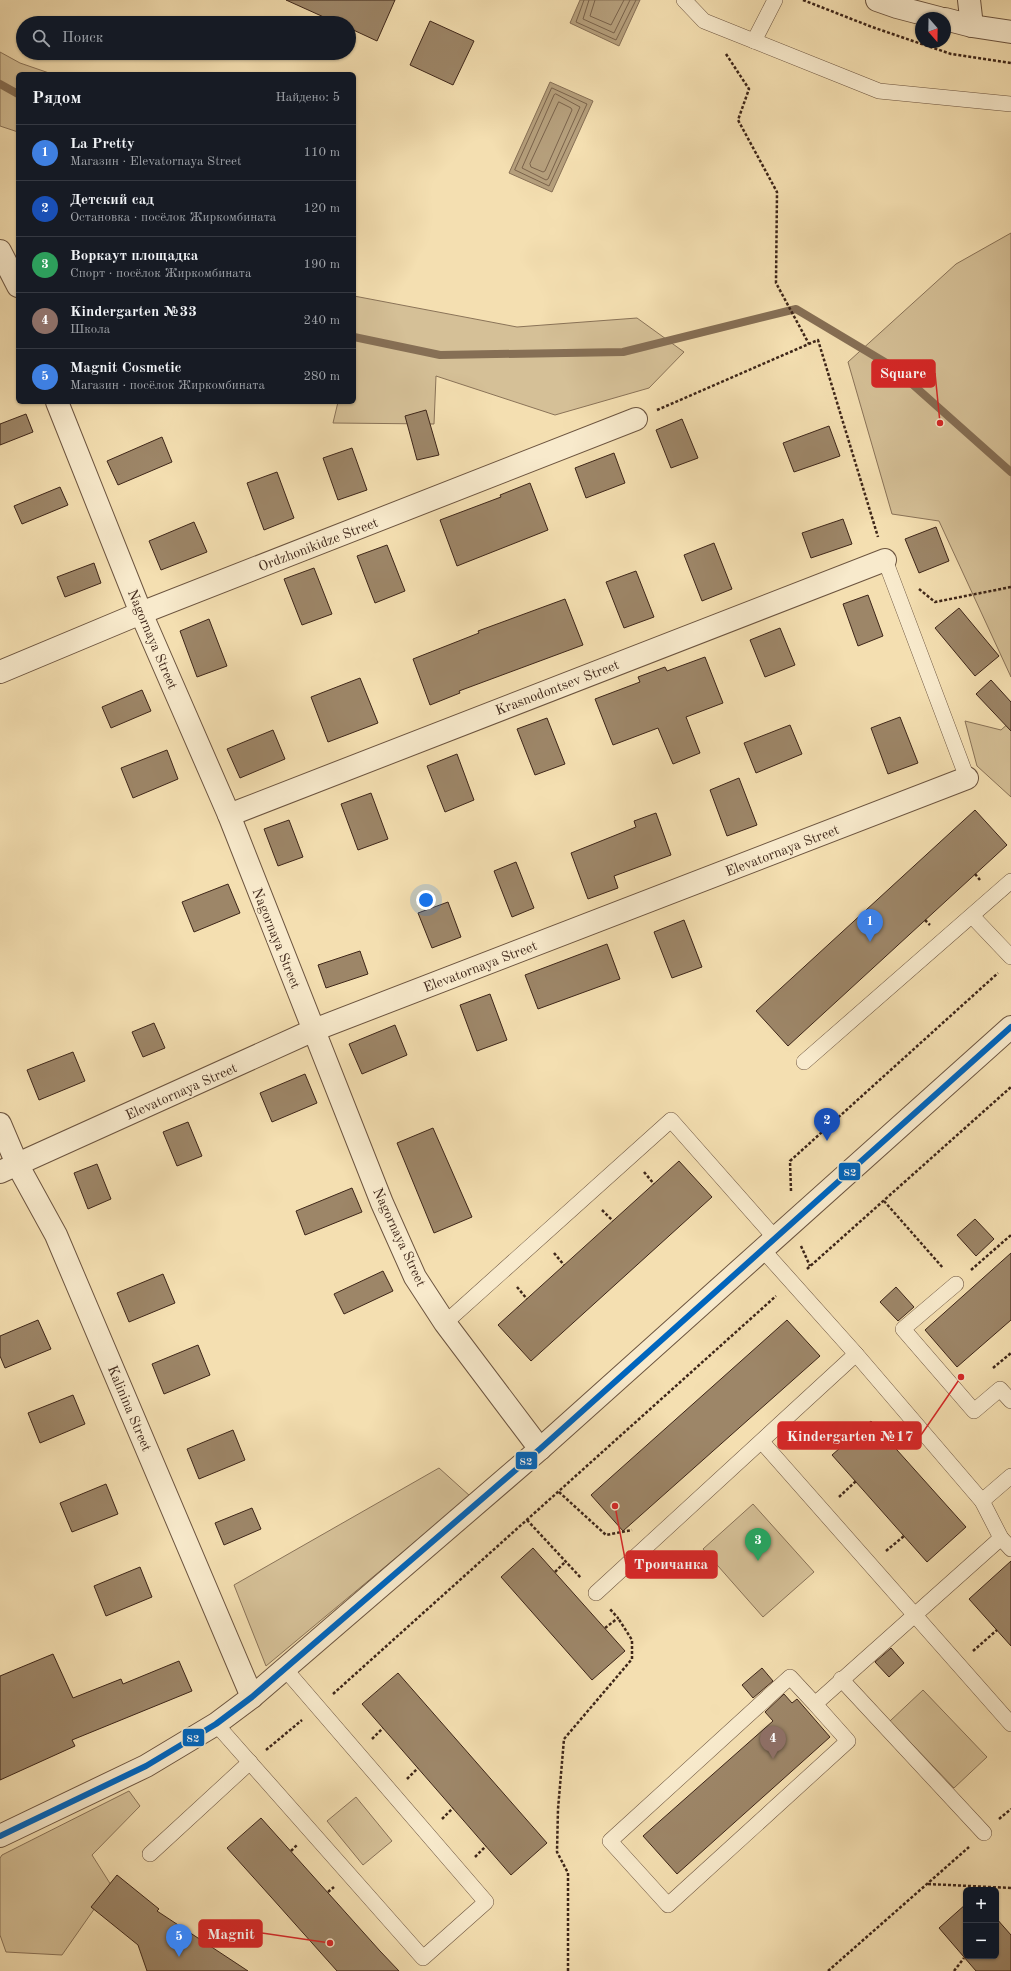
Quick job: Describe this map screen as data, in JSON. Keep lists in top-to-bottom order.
{
  "streets": {
    "street": [
      "Ordzhonikidze Street",
      "Nagornaya Street",
      "Krasnodontsev Street",
      "Elevatornaya Street",
      "Kalinina Street"
    ]
  },
  "crossings": [
    ["Ordzhonikidze Street", "Nagornaya Street"],
    ["Nagornaya Street", "Krasnodontsev Street"],
    ["Nagornaya Street", "Elevatornaya Street"],
    ["Elevatornaya Street", "Kalinina Street"]
  ],
  "places": [
    "Square",
    "Kindergarten №17",
    "Троичанка",
    "Magnit"
  ],
  "lines": ["transit line 82"],
  "north": "bottom",
  "page": {
    "search": "Поиск",
    "heading": ["Рядом", "Найдено: 5"],
    "list": [
      {
        "mark": "1",
        "name": "La Pretty",
        "note": "Магазин · Elevatornaya Street",
        "value": "110 m"
      },
      {
        "mark": "2",
        "name": "Детский сад",
        "note": "Остановка · посёлок Жиркомбината",
        "value": "120 m"
      },
      {
        "mark": "3",
        "name": "Воркаут площадка",
        "note": "Спорт · посёлок Жиркомбината",
        "value": "190 m"
      },
      {
        "mark": "4",
        "name": "Kindergarten №33",
        "note": "Школа",
        "value": "240 m"
      },
      {
        "mark": "5",
        "name": "Magnit Cosmetic",
        "note": "Магазин · посёлок Жиркомбината",
        "value": "280 m"
      }
    ],
    "pins": [
      "1",
      "2",
      "3",
      "4",
      "5"
    ],
    "map_buttons": ["+", "−"]
  }
}
